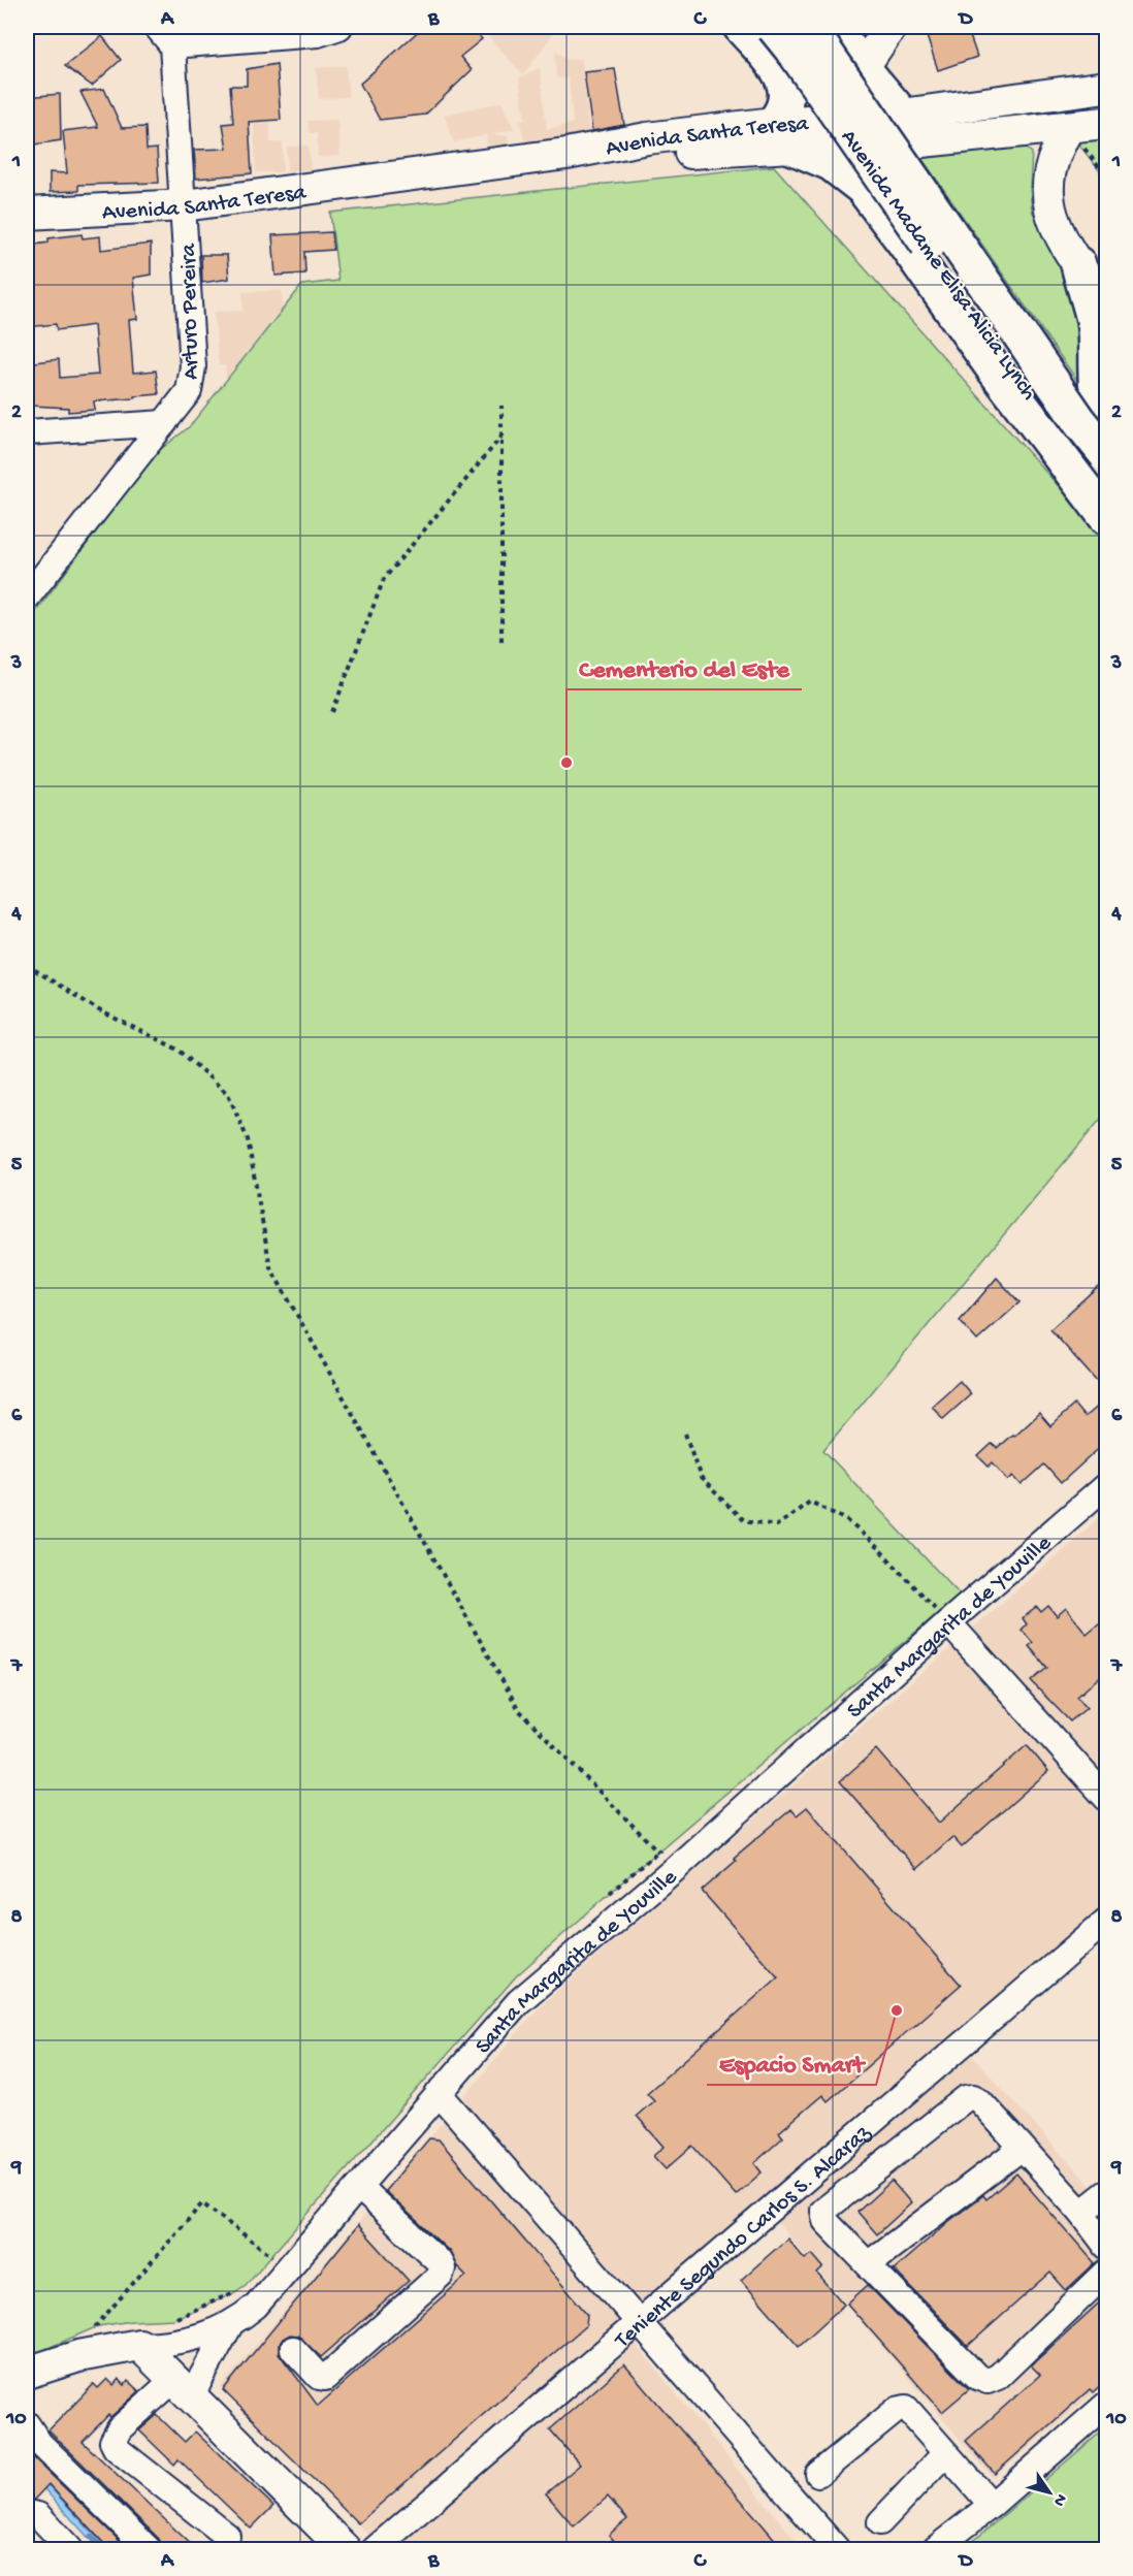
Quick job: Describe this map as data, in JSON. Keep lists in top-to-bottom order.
{
  "streets": {
    "highway": ["Avenida Madame Elisa Alicia Lynch"],
    "main road": ["Avenida Santa Teresa", "Santa Margarita de Youville"],
    "street": ["Arturo Pereira", "Teniente Segundo Carlos S. Alcaraz"]
  },
  "crossings": [
    ["Avenida Santa Teresa", "Arturo Pereira"]
  ],
  "places": ["Cementerio del Este", "Espacio Smart"],
  "north": "bottom right",
  "grid": {
    "columns": [
      "A",
      "B",
      "C",
      "D"
    ],
    "rows": [
      "1",
      "2",
      "3",
      "4",
      "5",
      "6",
      "7",
      "8",
      "9",
      "10"
    ]
  }
}
